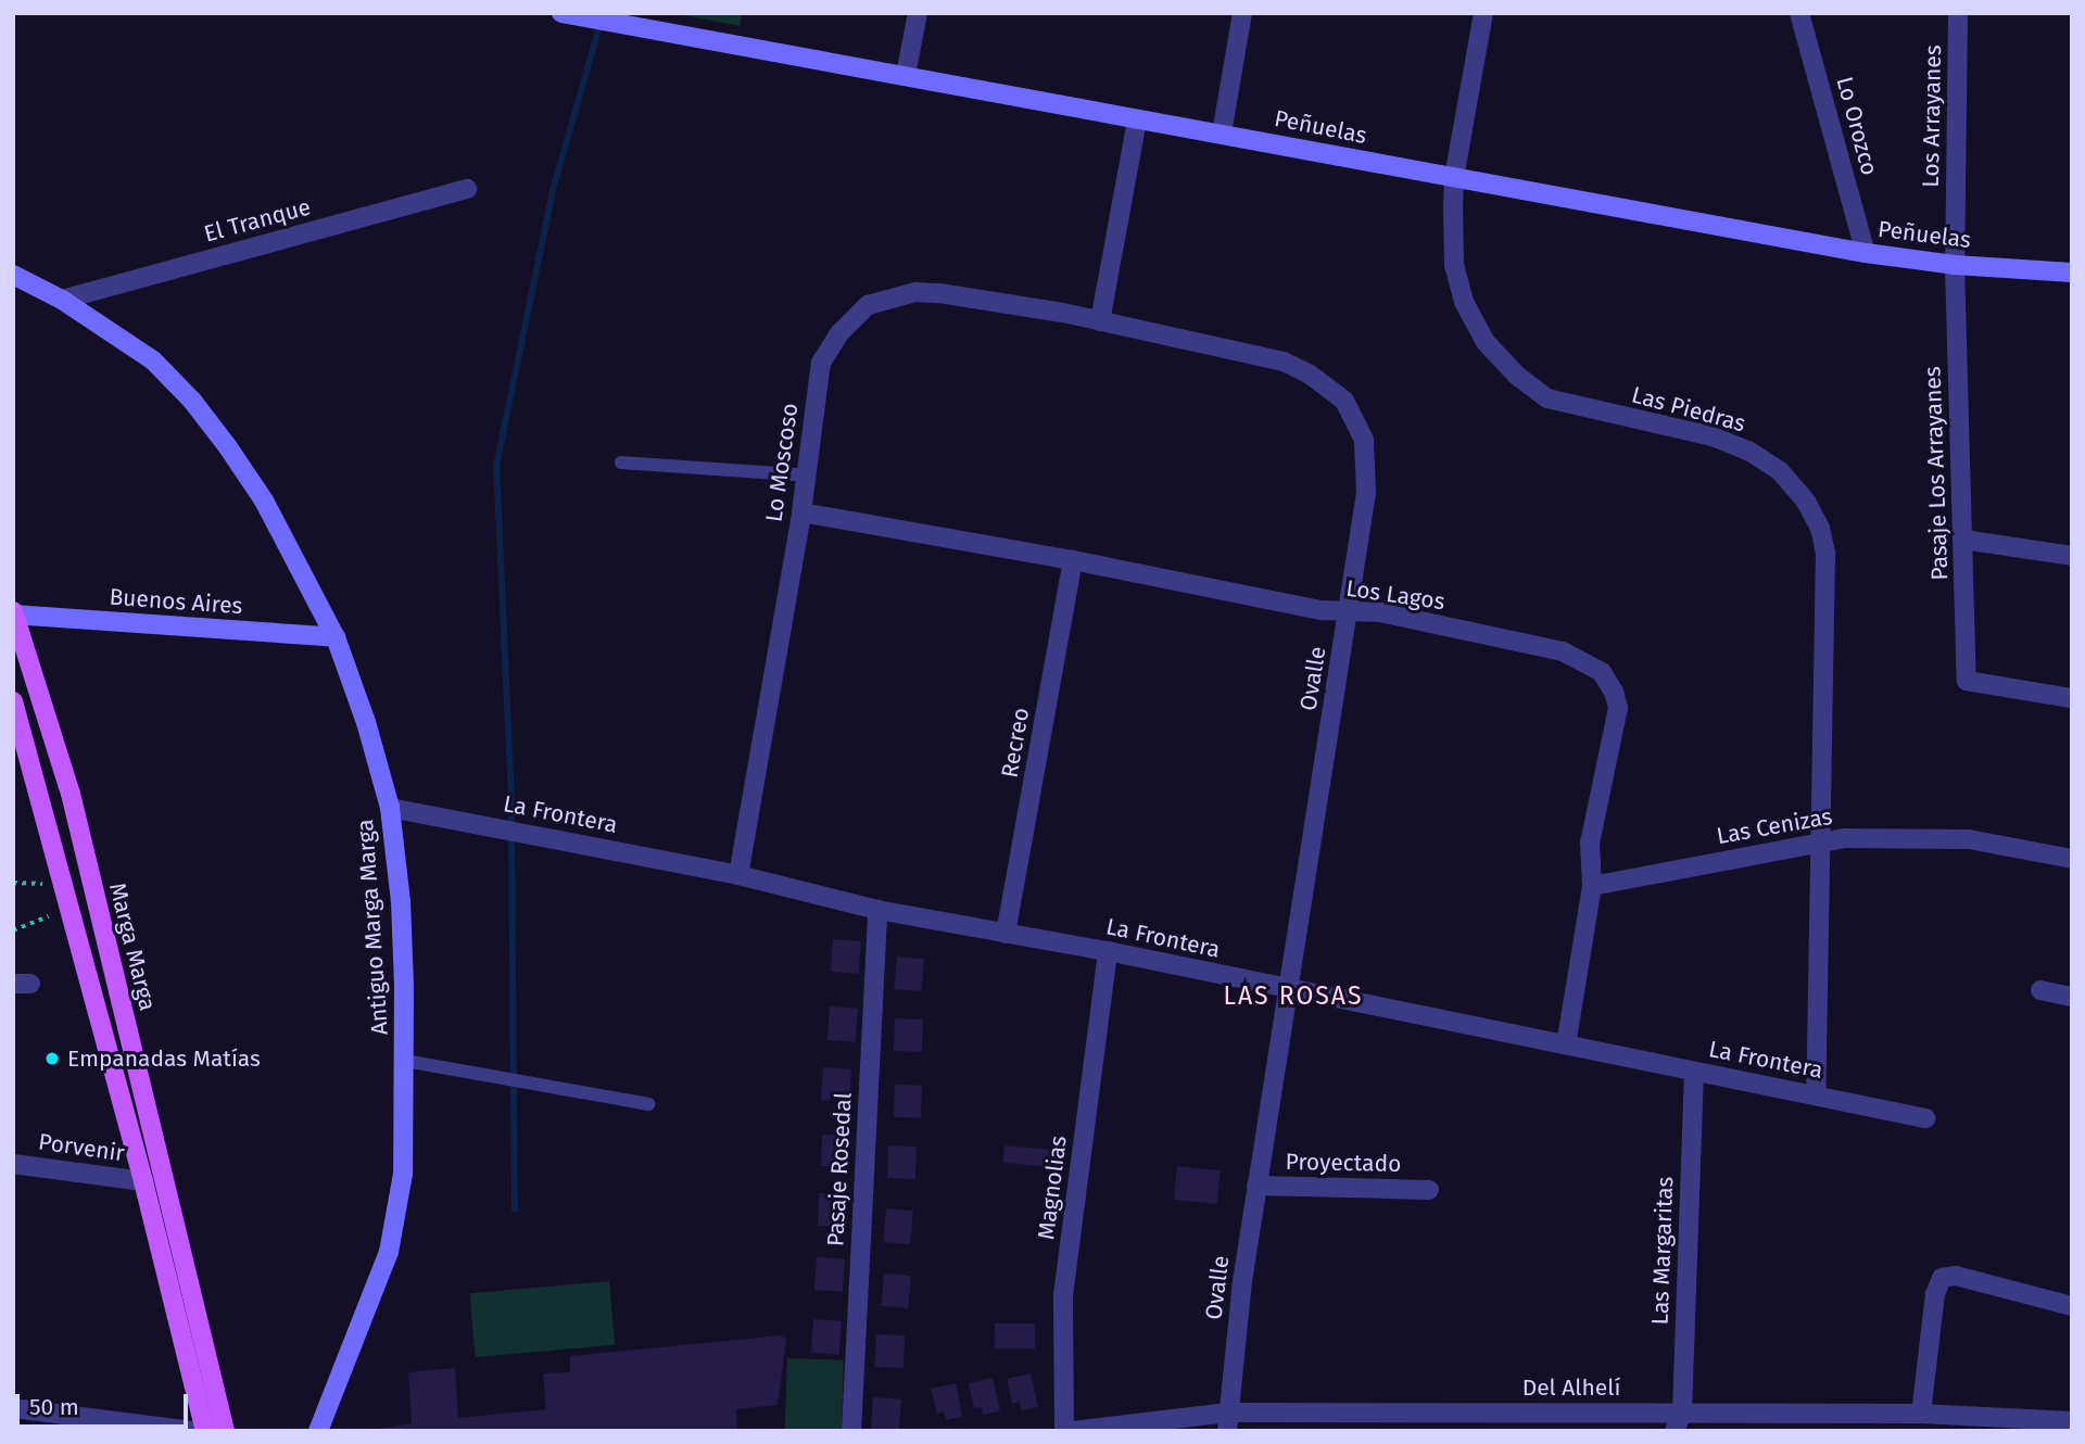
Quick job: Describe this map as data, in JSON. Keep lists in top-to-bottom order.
{
  "streets": {
    "main road": ["Marga Marga"],
    "street": [
      "Los Arrayanes",
      "Lo Orozco",
      "Peñuelas",
      "El Tranque",
      "Las Piedras",
      "Lo Moscoso",
      "Pasaje Los Arrayanes",
      "Los Lagos",
      "Buenos Aires",
      "Ovalle",
      "Recreo",
      "La Frontera",
      "Las Cenizas",
      "Antiguo Marga Marga",
      "Porvenir",
      "Proyectado",
      "Pasaje Rosedal",
      "Magnolias",
      "Las Margaritas",
      "Del Alhelí"
    ]
  },
  "crossings": [
    ["Los Arrayanes", "Peñuelas"],
    ["Los Arrayanes", "Pasaje Los Arrayanes"],
    ["Lo Orozco", "Peñuelas"],
    ["Peñuelas", "Las Piedras"],
    ["Peñuelas", "Pasaje Los Arrayanes"],
    ["El Tranque", "Antiguo Marga Marga"],
    ["Las Piedras", "La Frontera"],
    ["Las Piedras", "Las Cenizas"],
    ["Lo Moscoso", "Los Lagos"],
    ["Lo Moscoso", "Ovalle"],
    ["Lo Moscoso", "La Frontera"],
    ["Los Lagos", "Ovalle"],
    ["Los Lagos", "Recreo"],
    ["Los Lagos", "La Frontera"],
    ["Los Lagos", "Las Cenizas"],
    ["Buenos Aires", "Antiguo Marga Marga"],
    ["Buenos Aires", "Marga Marga"],
    ["Ovalle", "La Frontera"],
    ["Ovalle", "Proyectado"],
    ["Ovalle", "Del Alhelí"],
    ["Recreo", "La Frontera"],
    ["La Frontera", "Antiguo Marga Marga"],
    ["La Frontera", "Pasaje Rosedal"],
    ["La Frontera", "Magnolias"],
    ["La Frontera", "Las Margaritas"],
    ["Las Margaritas", "Del Alhelí"]
  ],
  "districts": ["LAS ROSAS"],
  "places": ["Empanadas Matías"],
  "scale_bar": "50 m"
}
